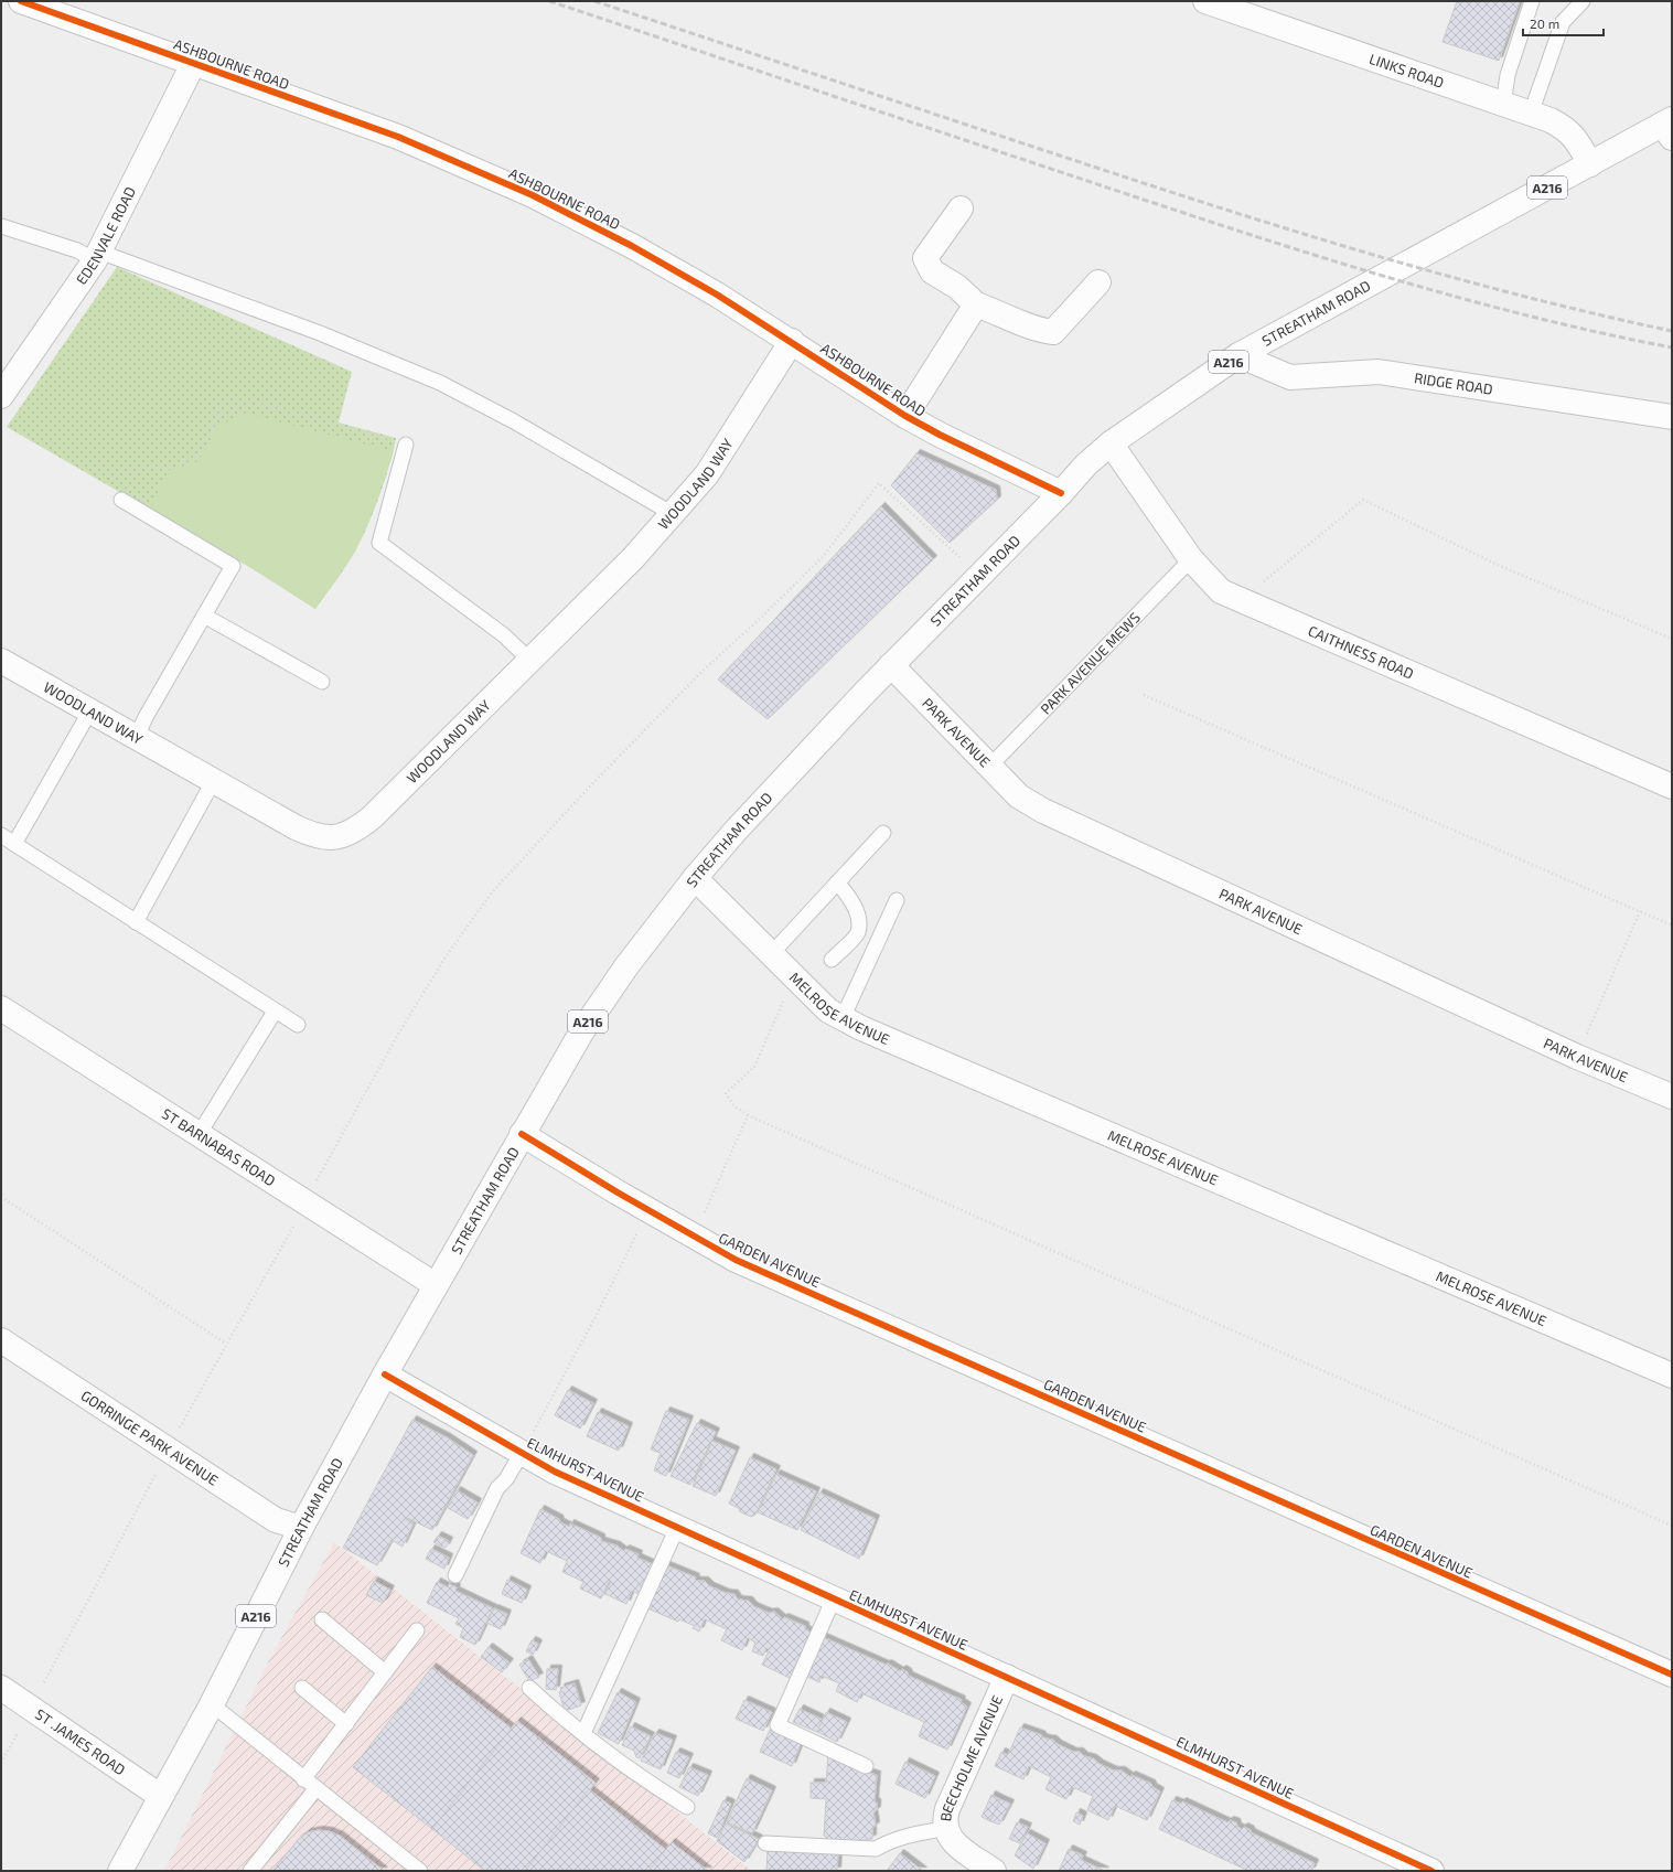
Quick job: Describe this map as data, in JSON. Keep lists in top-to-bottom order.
{
  "streets": {
    "street": [
      "ASHBOURNE ROAD",
      "LINKS ROAD",
      "A216",
      "EDENVALE ROAD",
      "STREATHAM ROAD",
      "RIDGE ROAD",
      "WOODLAND WAY",
      "CAITHNESS ROAD",
      "PARK AVENUE",
      "MELROSE AVENUE",
      "ST BARNABAS ROAD",
      "GARDEN AVENUE",
      "GORRINGE PARK AVENUE",
      "ELMHURST AVENUE",
      "ST .JAMES ROAD",
      "BEECHOLME AVENUE"
    ],
    "lane": ["PARK AVENUE MEWS"]
  },
  "crossings": [
    ["ASHBOURNE ROAD", "EDENVALE ROAD"],
    ["ASHBOURNE ROAD", "STREATHAM ROAD"],
    ["ASHBOURNE ROAD", "WOODLAND WAY"],
    ["LINKS ROAD", "STREATHAM ROAD"],
    ["STREATHAM ROAD", "RIDGE ROAD"],
    ["STREATHAM ROAD", "CAITHNESS ROAD"],
    ["STREATHAM ROAD", "PARK AVENUE"],
    ["STREATHAM ROAD", "MELROSE AVENUE"],
    ["STREATHAM ROAD", "ST BARNABAS ROAD"],
    ["STREATHAM ROAD", "GARDEN AVENUE"],
    ["STREATHAM ROAD", "GORRINGE PARK AVENUE"],
    ["STREATHAM ROAD", "ELMHURST AVENUE"],
    ["STREATHAM ROAD", "ST .JAMES ROAD"],
    ["CAITHNESS ROAD", "PARK AVENUE MEWS"],
    ["PARK AVENUE MEWS", "PARK AVENUE"],
    ["ELMHURST AVENUE", "BEECHOLME AVENUE"]
  ],
  "scale_bar": "20 m"
}
